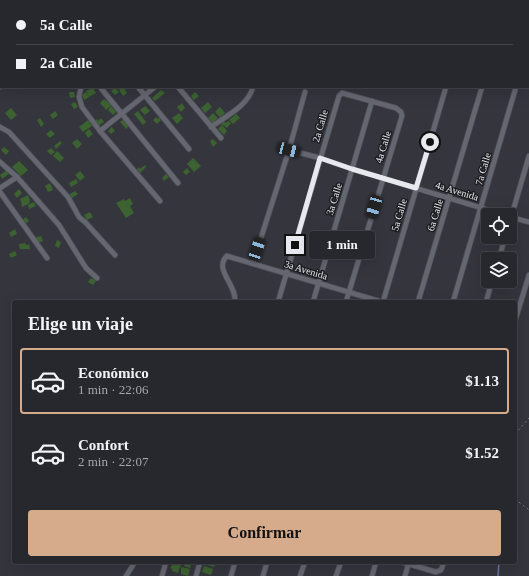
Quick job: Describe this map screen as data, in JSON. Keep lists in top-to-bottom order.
{
  "streets": {
    "street": [
      "2a Calle",
      "4a Calle",
      "7a Calle",
      "4a Avenida",
      "3a Calle",
      "5a Calle",
      "6a Calle",
      "3a Avenida"
    ]
  },
  "crossings": [
    ["2a Calle", "4a Calle"],
    ["2a Calle", "4a Avenida"],
    ["2a Calle", "3a Calle"],
    ["2a Calle", "3a Avenida"],
    ["4a Calle", "4a Avenida"],
    ["4a Calle", "3a Calle"],
    ["4a Calle", "3a Avenida"],
    ["7a Calle", "4a Avenida"],
    ["4a Avenida", "3a Calle"],
    ["4a Avenida", "5a Calle"],
    ["4a Avenida", "6a Calle"],
    ["3a Calle", "3a Avenida"]
  ],
  "page": {
    "banner": ["5a Calle", "2a Calle"],
    "bubble": "1 min",
    "heading": "Elige un viaje",
    "list": [
      {
        "name": "Económico",
        "note": "1 min · 22:06",
        "value": "$1.13"
      },
      {
        "name": "Confort",
        "note": "2 min · 22:07",
        "value": "$1.52"
      }
    ],
    "buttons": "Confirmar"
  }
}
